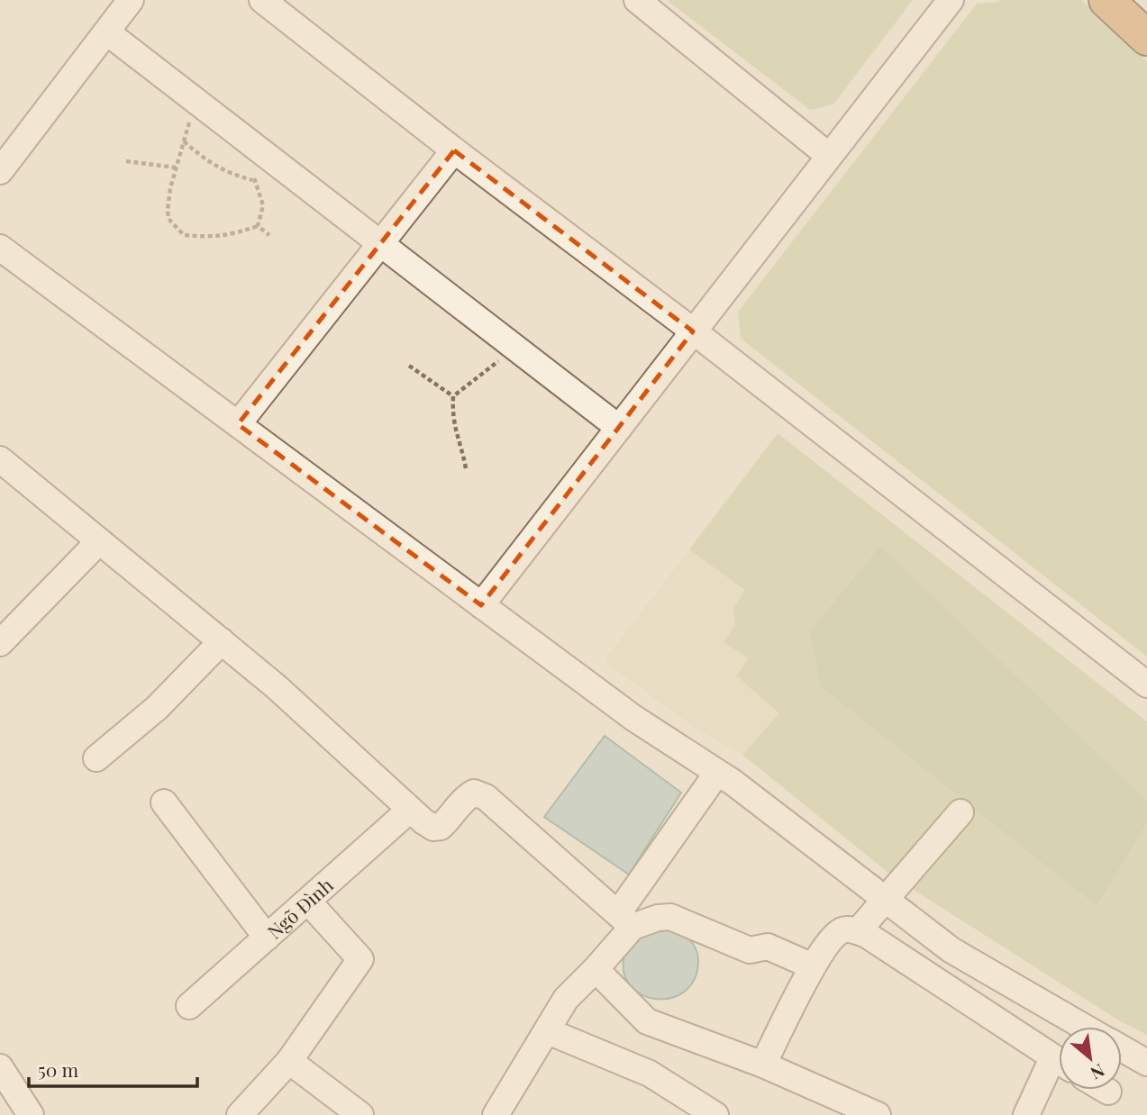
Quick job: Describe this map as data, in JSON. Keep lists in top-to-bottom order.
{
  "streets": {
    "street": ["Ngõ Đình"]
  },
  "scale_bar": "50 m",
  "north": "bottom right"
}
